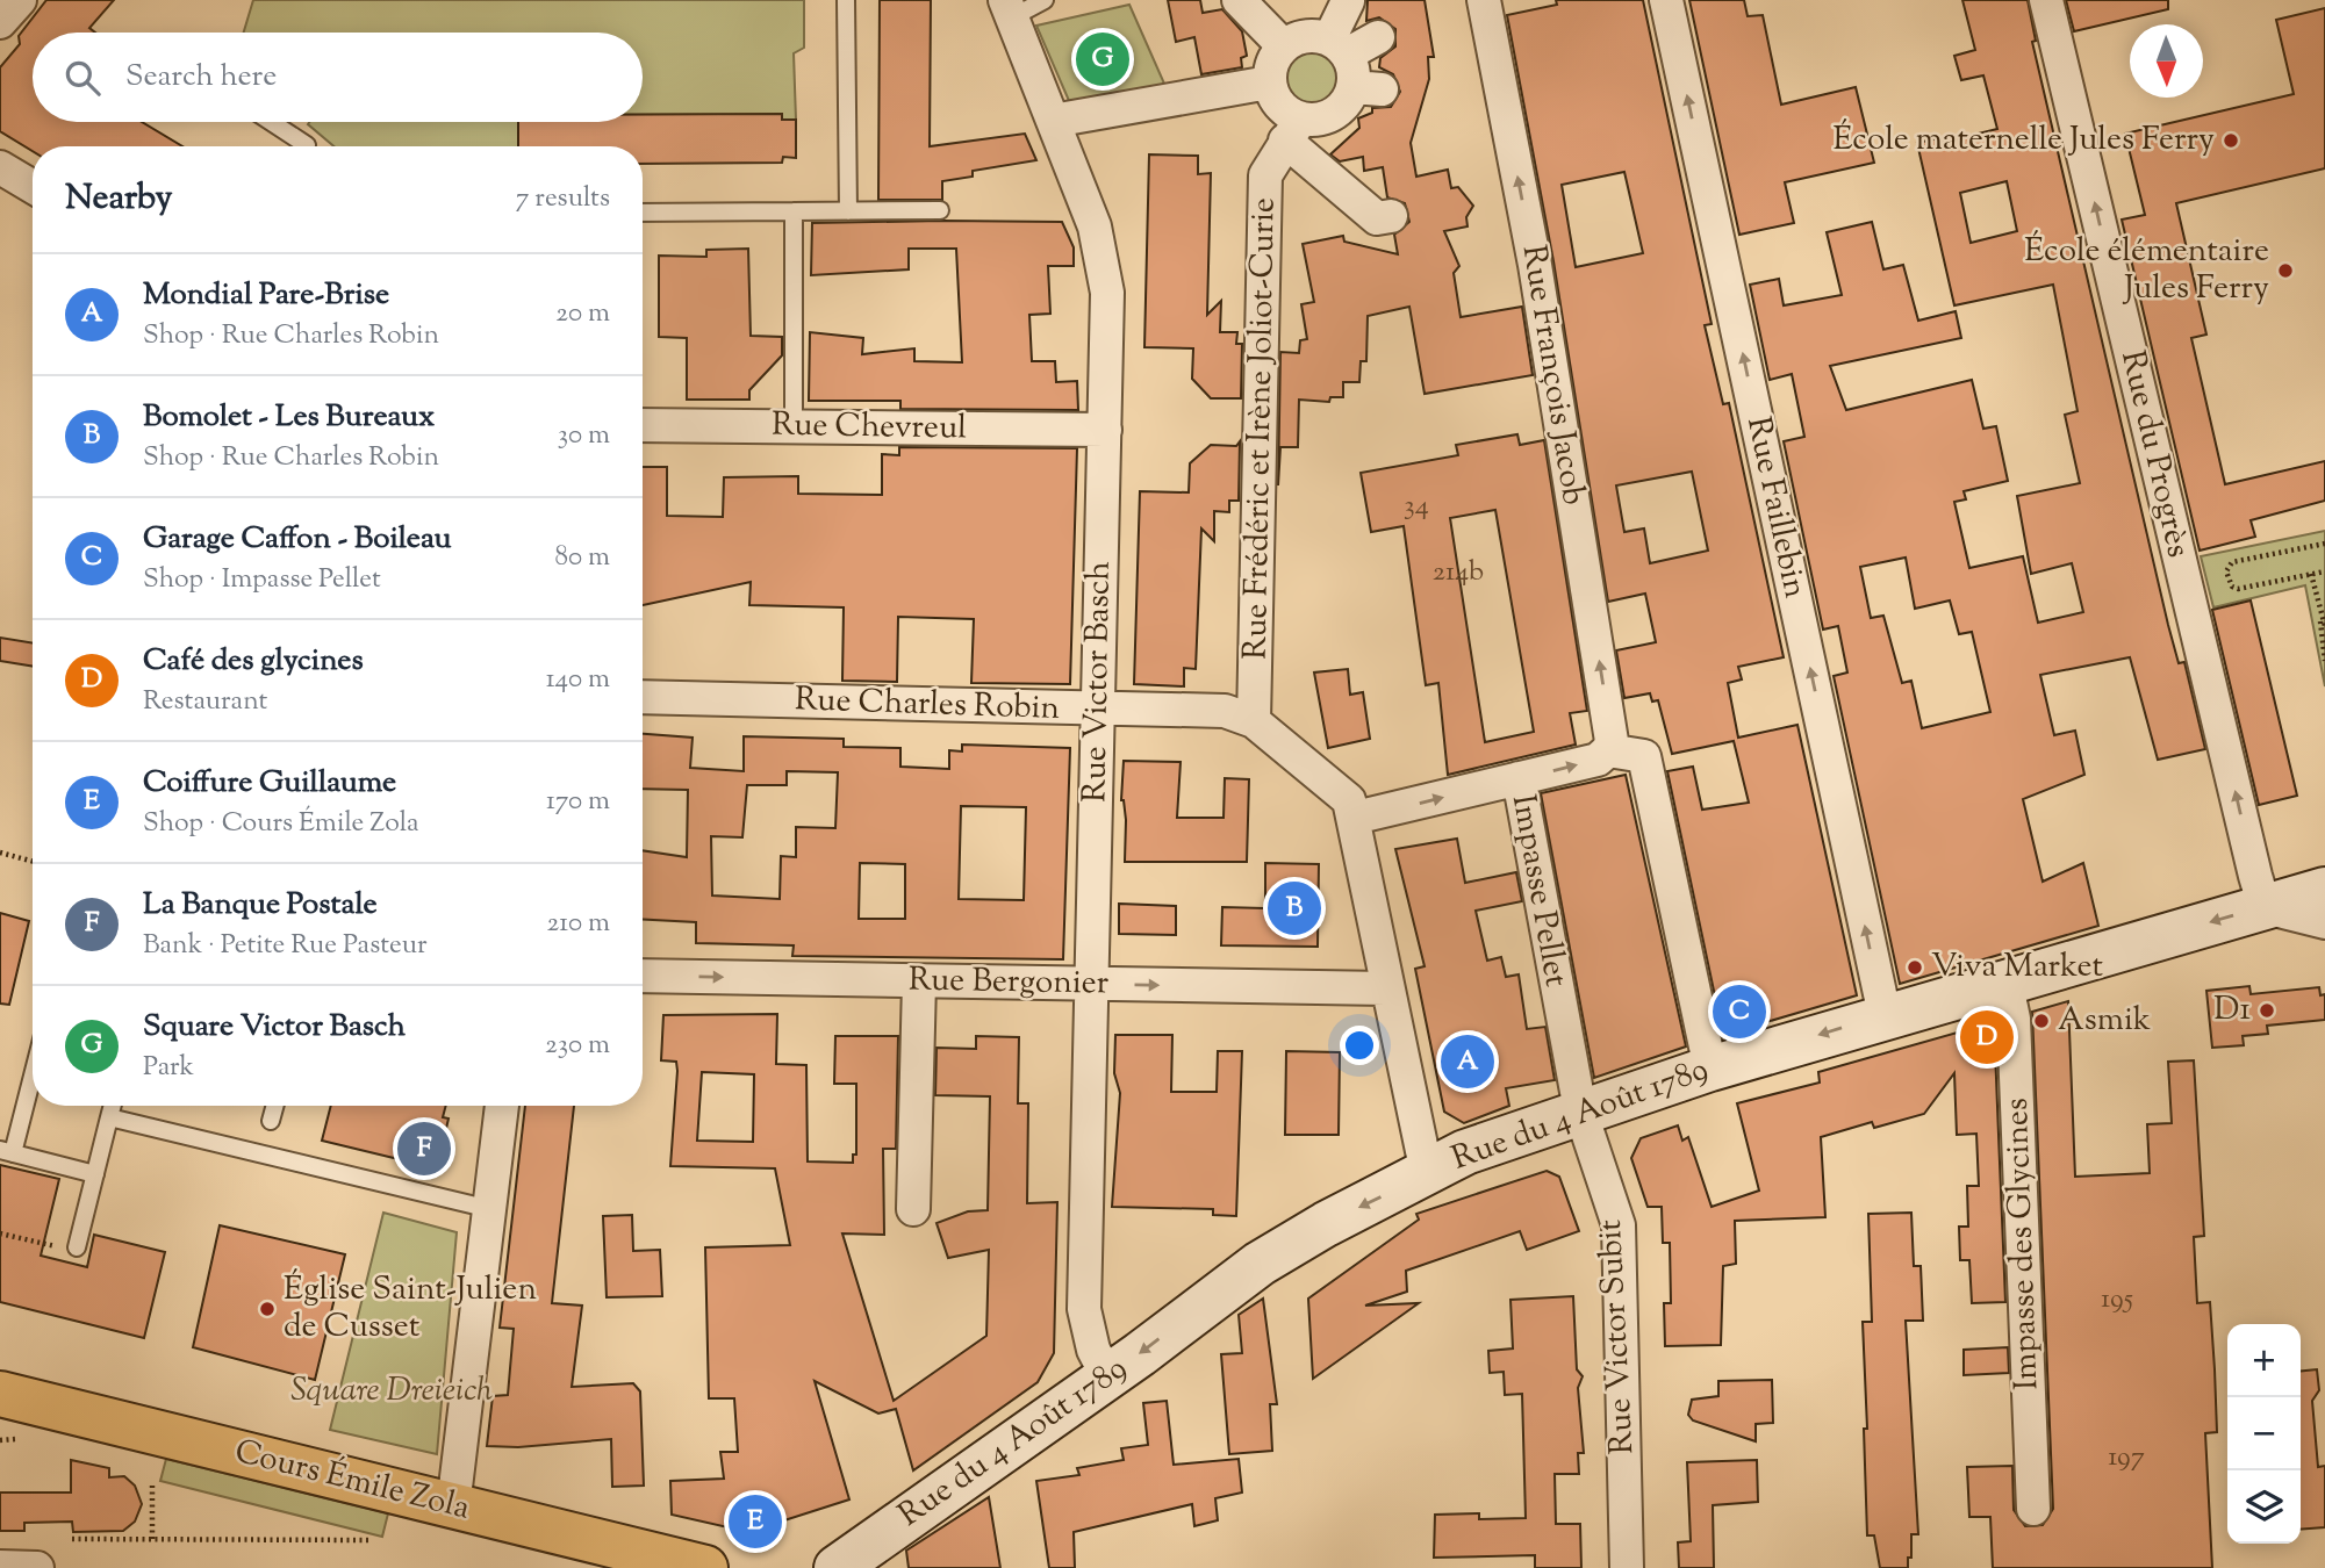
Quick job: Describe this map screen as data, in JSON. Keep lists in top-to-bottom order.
{
  "streets": {
    "main road": ["Rue du 4 Août 1789", "Cours Émile Zola"],
    "street": [
      "Rue François Jacob",
      "Rue Chevreul",
      "Rue Frédéric et Irène Joliot-Curie",
      "Rue du Progrès",
      "Rue Faillebin",
      "Rue Victor Basch",
      "Rue Charles Robin",
      "Impasse Pellet",
      "Rue Bergonier",
      "Impasse des Glycines",
      "Rue Victor Subit"
    ]
  },
  "crossings": [
    ["Rue François Jacob", "Impasse Pellet"],
    ["Rue Chevreul", "Rue Victor Basch"],
    ["Rue Frédéric et Irène Joliot-Curie", "Rue Charles Robin"],
    ["Rue du Progrès", "Rue du 4 Août 1789"],
    ["Rue Faillebin", "Rue du 4 Août 1789"],
    ["Rue Victor Basch", "Rue Charles Robin"],
    ["Rue Victor Basch", "Rue Bergonier"],
    ["Rue Victor Basch", "Rue du 4 Août 1789"],
    ["Rue Charles Robin", "Rue Bergonier"],
    ["Rue Charles Robin", "Rue du 4 Août 1789"],
    ["Impasse Pellet", "Rue du 4 Août 1789"],
    ["Impasse Pellet", "Rue Victor Subit"],
    ["Rue du 4 Août 1789", "Impasse des Glycines"],
    ["Rue du 4 Août 1789", "Rue Victor Subit"]
  ],
  "one_way": [
    "Rue François Jacob",
    "Rue du Progrès",
    "Rue Bergonier",
    "Rue du 4 Août 1789"
  ],
  "parks": ["Square Dreieich"],
  "places": [
    "École maternelle Jules Ferry",
    "École élémentaire Jules Ferry",
    "Viva Market",
    "D1",
    "Asmik",
    "Église Saint-Julien de Cusset"
  ],
  "house_numbers": [
    "34",
    "214b",
    "195",
    "197"
  ],
  "north": "bottom",
  "page": {
    "pins": [
      "G",
      "B",
      "C",
      "D",
      "A",
      "F",
      "E"
    ],
    "search": "Search here",
    "heading": ["Nearby", "7 results"],
    "list": [
      {
        "mark": "A",
        "name": "Mondial Pare-Brise",
        "note": "Shop · Rue Charles Robin",
        "value": "20 m"
      },
      {
        "mark": "B",
        "name": "Bomolet - Les Bureaux",
        "note": "Shop · Rue Charles Robin",
        "value": "30 m"
      },
      {
        "mark": "C",
        "name": "Garage Caffon - Boileau",
        "note": "Shop · Impasse Pellet",
        "value": "80 m"
      },
      {
        "mark": "D",
        "name": "Café des glycines",
        "note": "Restaurant",
        "value": "140 m"
      },
      {
        "mark": "E",
        "name": "Coiffure Guillaume",
        "note": "Shop · Cours Émile Zola",
        "value": "170 m"
      },
      {
        "mark": "F",
        "name": "La Banque Postale",
        "note": "Bank · Petite Rue Pasteur",
        "value": "210 m"
      },
      {
        "mark": "G",
        "name": "Square Victor Basch",
        "note": "Park",
        "value": "230 m"
      }
    ],
    "map_buttons": ["+", "−"]
  }
}
